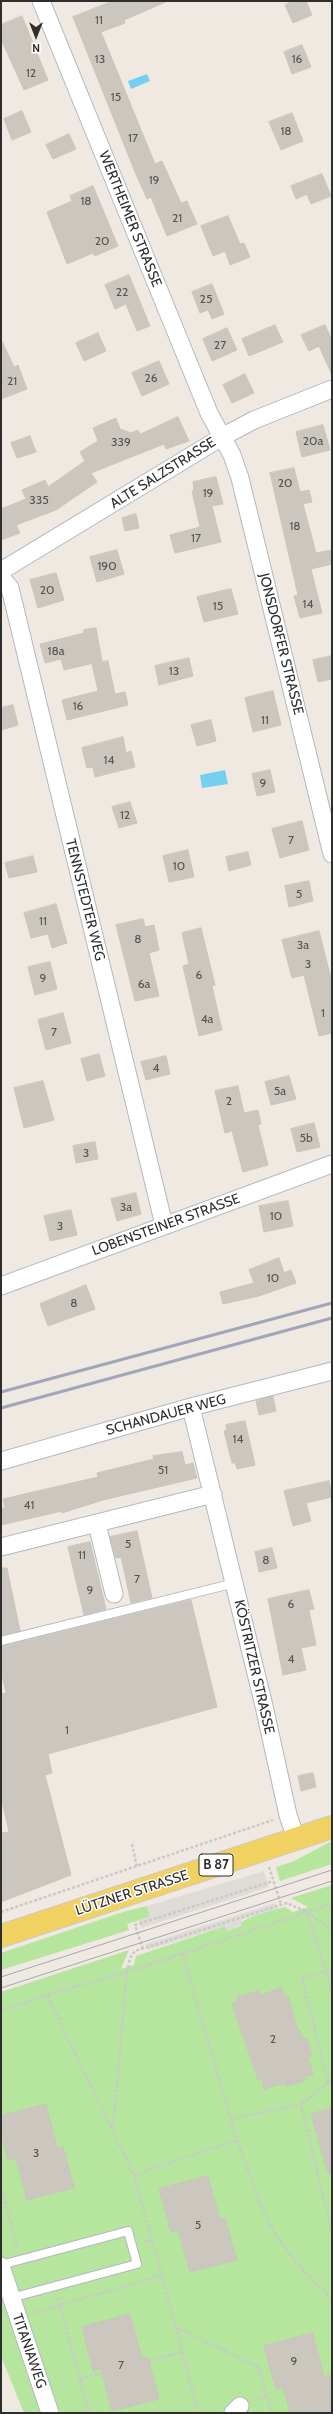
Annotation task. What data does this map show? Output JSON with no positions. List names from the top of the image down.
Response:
{
  "streets": {
    "main road": ["B 87", "LÜTZNER STRASSE"],
    "street": [
      "WERTHEIMER STRASSE",
      "ALTE SALZSTRASSE",
      "JONSDORFER STRASSE",
      "TENNSTEDTER WEG",
      "LOBENSTEINER STRASSE",
      "SCHANDAUER WEG",
      "KÖSTRITZER STRASSE",
      "TITANIAWEG"
    ]
  },
  "crossings": [
    ["WERTHEIMER STRASSE", "ALTE SALZSTRASSE"],
    ["WERTHEIMER STRASSE", "JONSDORFER STRASSE"],
    ["ALTE SALZSTRASSE", "JONSDORFER STRASSE"],
    ["TENNSTEDTER WEG", "LOBENSTEINER STRASSE"],
    ["SCHANDAUER WEG", "KÖSTRITZER STRASSE"],
    ["KÖSTRITZER STRASSE", "LÜTZNER STRASSE"]
  ],
  "house_numbers": [
    "11",
    "13",
    "16",
    "12",
    "15",
    "18",
    "17",
    "19",
    "18",
    "21",
    "20",
    "22",
    "25",
    "27",
    "26",
    "21",
    "20a",
    "339",
    "20",
    "19",
    "335",
    "18",
    "17",
    "190",
    "20",
    "14",
    "15",
    "18a",
    "13",
    "16",
    "11",
    "14",
    "9",
    "12",
    "7",
    "10",
    "5",
    "11",
    "8",
    "3a",
    "3",
    "6",
    "9",
    "6a",
    "1",
    "4a",
    "7",
    "4",
    "5a",
    "2",
    "5b",
    "3",
    "3a",
    "10",
    "3",
    "10",
    "8",
    "14",
    "51",
    "41",
    "5",
    "11",
    "8",
    "7",
    "9",
    "6",
    "4",
    "1",
    "2",
    "3",
    "5",
    "9",
    "7"
  ],
  "north": "bottom"
}
